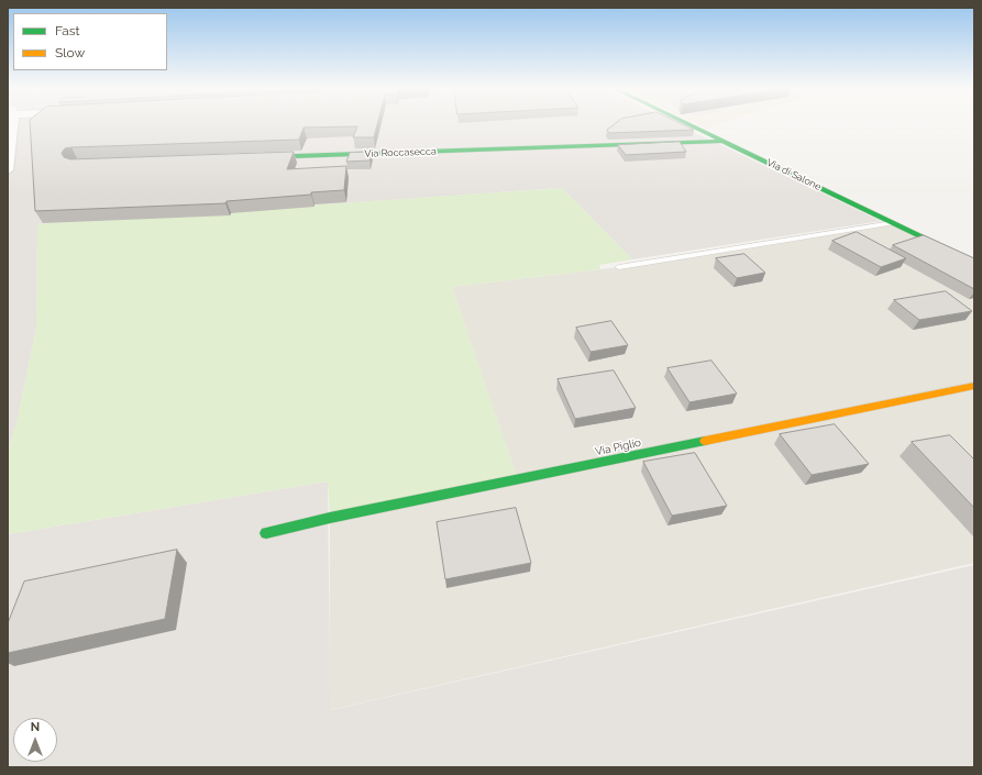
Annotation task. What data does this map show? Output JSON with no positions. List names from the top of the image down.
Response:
{
  "streets": {
    "street": ["Via Roccasecca", "Via di Salone", "Via Piglio"]
  },
  "crossings": [
    ["Via Roccasecca", "Via di Salone"]
  ],
  "legend": ["Fast", "Slow"],
  "north": "top"
}
